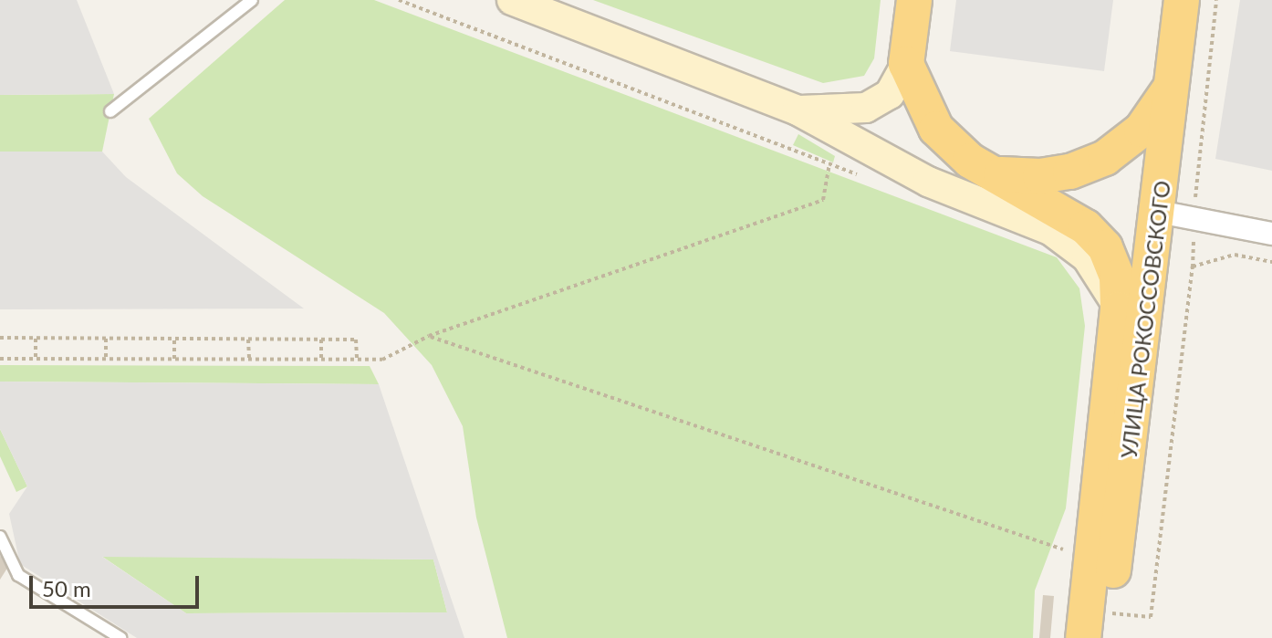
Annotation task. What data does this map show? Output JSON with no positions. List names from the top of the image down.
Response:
{
  "streets": {
    "highway": ["УЛИЦА РОКОССОВСКОГО"]
  },
  "scale_bar": "50 m"
}
